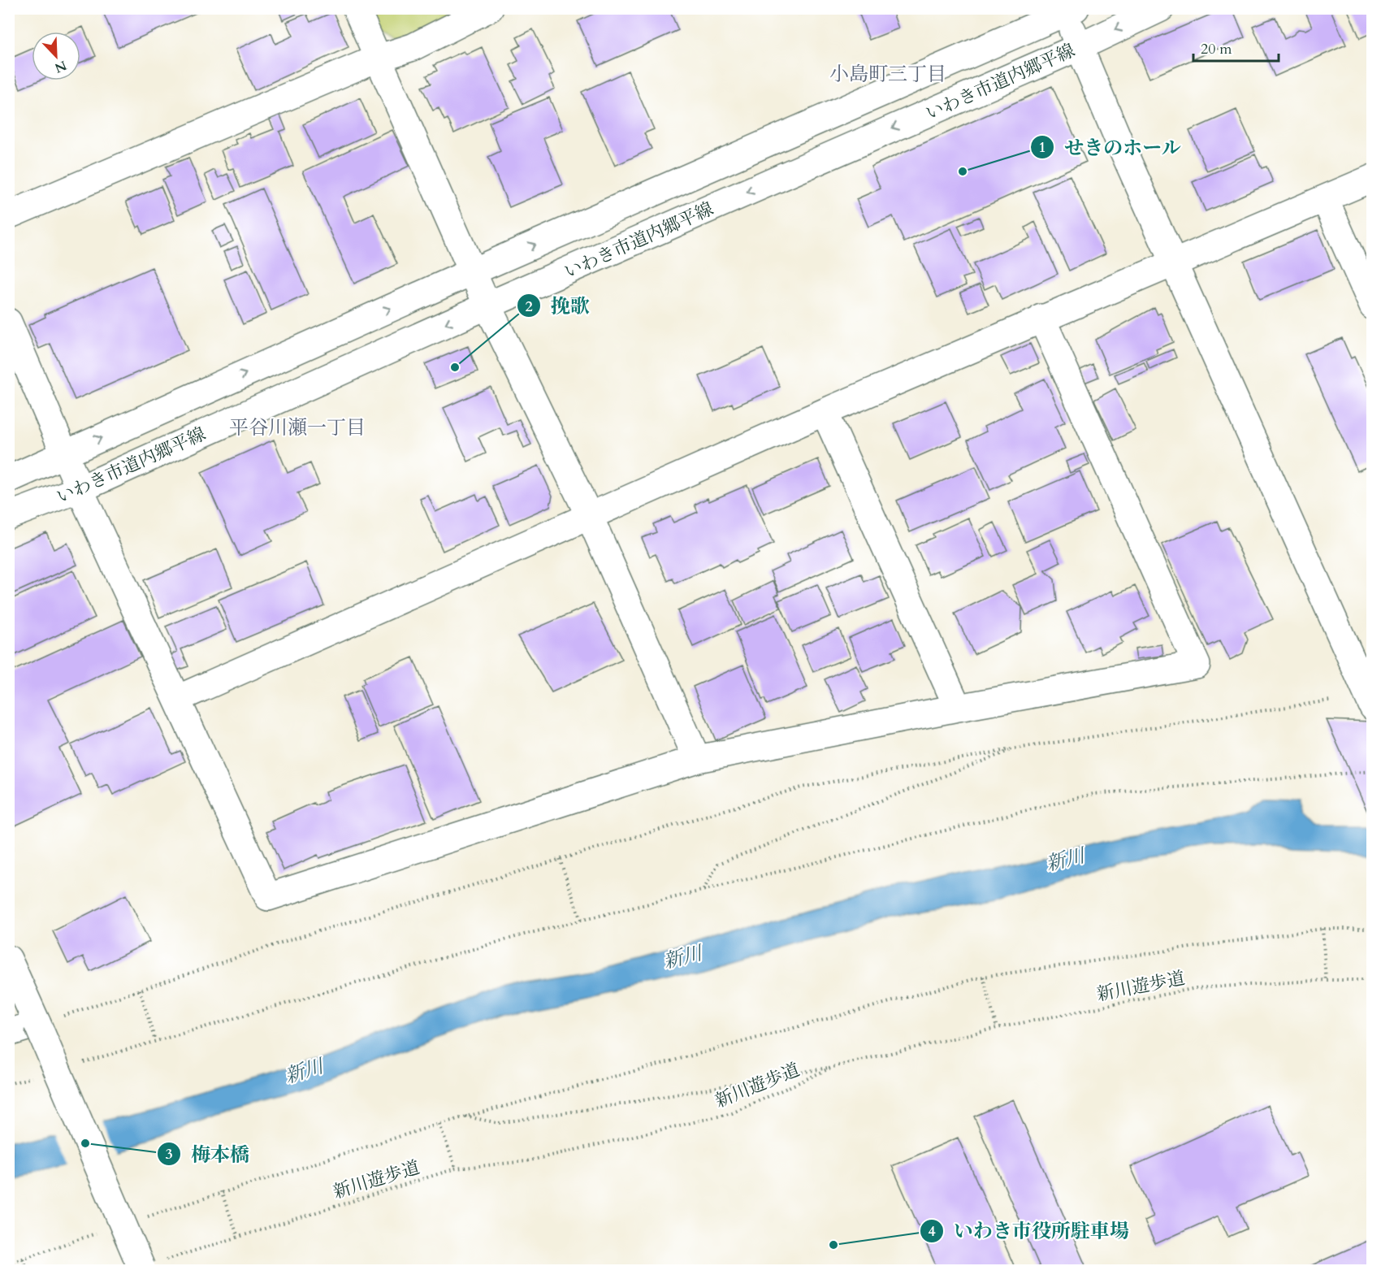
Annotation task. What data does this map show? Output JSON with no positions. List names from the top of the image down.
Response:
{
  "streets": {
    "street": ["いわき市道内郷平線"],
    "path": ["新川遊歩道"]
  },
  "districts": ["小島町三丁目", "平谷川瀬一丁目"],
  "water": ["新川"],
  "places": [
    "せきのホール",
    "挽歌",
    "梅本橋",
    "いわき市役所駐車場"
  ],
  "scale_bar": "20 m",
  "north": "bottom right"
}
